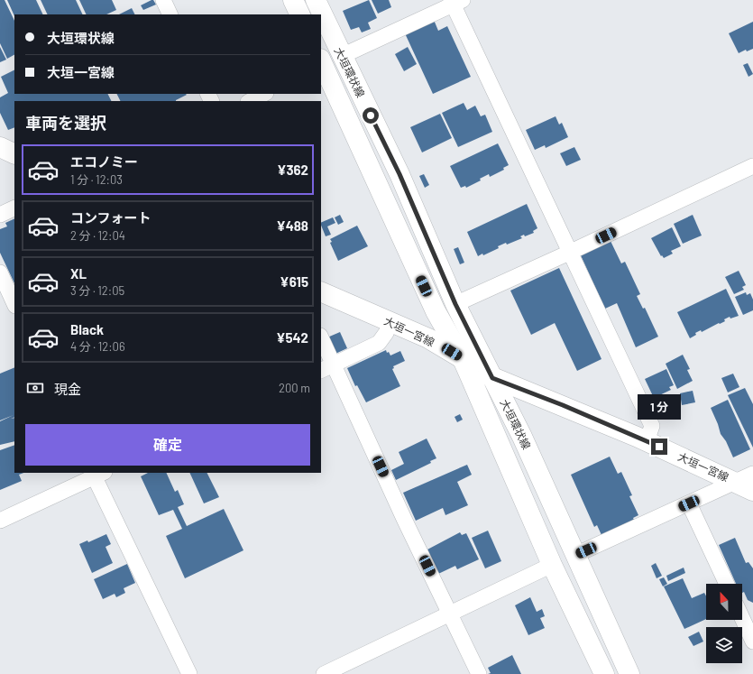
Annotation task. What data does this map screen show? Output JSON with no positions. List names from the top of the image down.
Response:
{
  "streets": {
    "main road": ["大垣環状線", "大垣一宮線"]
  },
  "crossings": [
    ["大垣環状線", "大垣一宮線"]
  ],
  "north": "top",
  "page": {
    "banner": ["大垣環状線", "大垣一宮線"],
    "heading": "車両を選択",
    "list": [
      {
        "name": "エコノミー",
        "note": "1 分 · 12:03",
        "value": "¥362"
      },
      {
        "name": "コンフォート",
        "note": "2 分 · 12:04",
        "value": "¥488"
      },
      {
        "name": "XL",
        "note": "3 分 · 12:05",
        "value": "¥615"
      },
      {
        "name": "Black",
        "note": "4 分 · 12:06",
        "value": "¥542"
      }
    ],
    "pay": ["現金", "200 m"],
    "bubble": "1 分",
    "buttons": "確定"
  }
}
